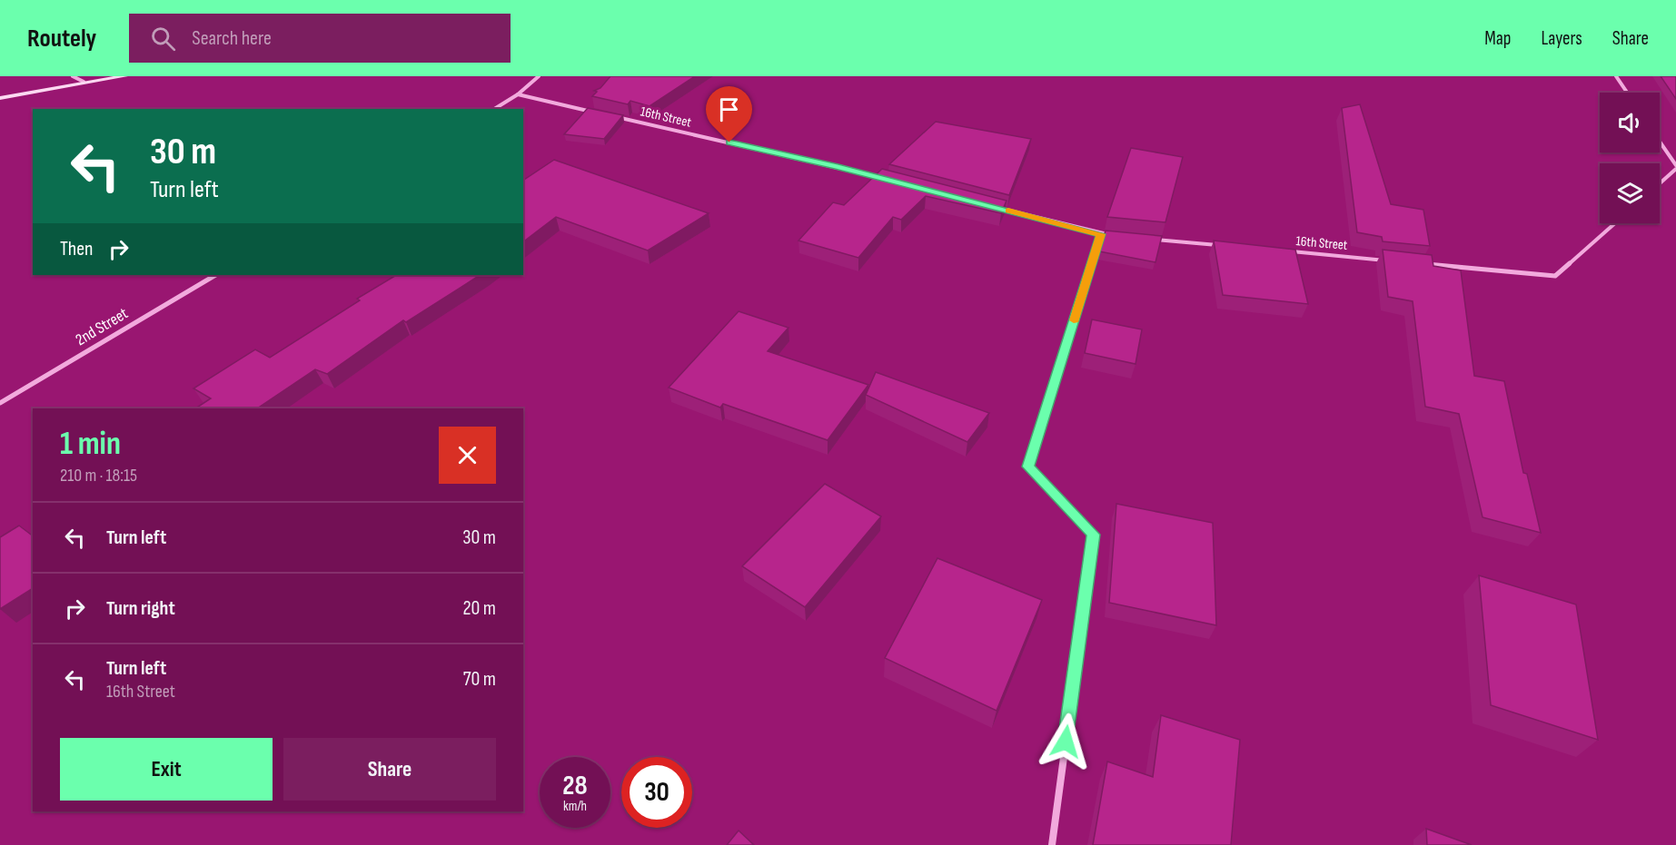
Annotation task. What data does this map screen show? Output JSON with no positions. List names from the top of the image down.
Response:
{
  "streets": {
    "street": ["16th Street", "2nd Street"]
  },
  "page": {
    "header": "Routely",
    "search": "Search here",
    "nav": ["Map", "Layers", "Share"],
    "turn": ["30 m", "Turn left"],
    "then": "Then",
    "heading": ["1 min", "210 m · 18:15"],
    "list": [
      {
        "name": "Turn left",
        "value": "30 m"
      },
      {
        "name": "Turn right",
        "value": "20 m"
      },
      {
        "name": "Turn left",
        "note": "16th Street",
        "value": "70 m"
      }
    ],
    "buttons": ["Exit", "Share"],
    "speed": "28 km/h",
    "limit": "30"
  }
}
